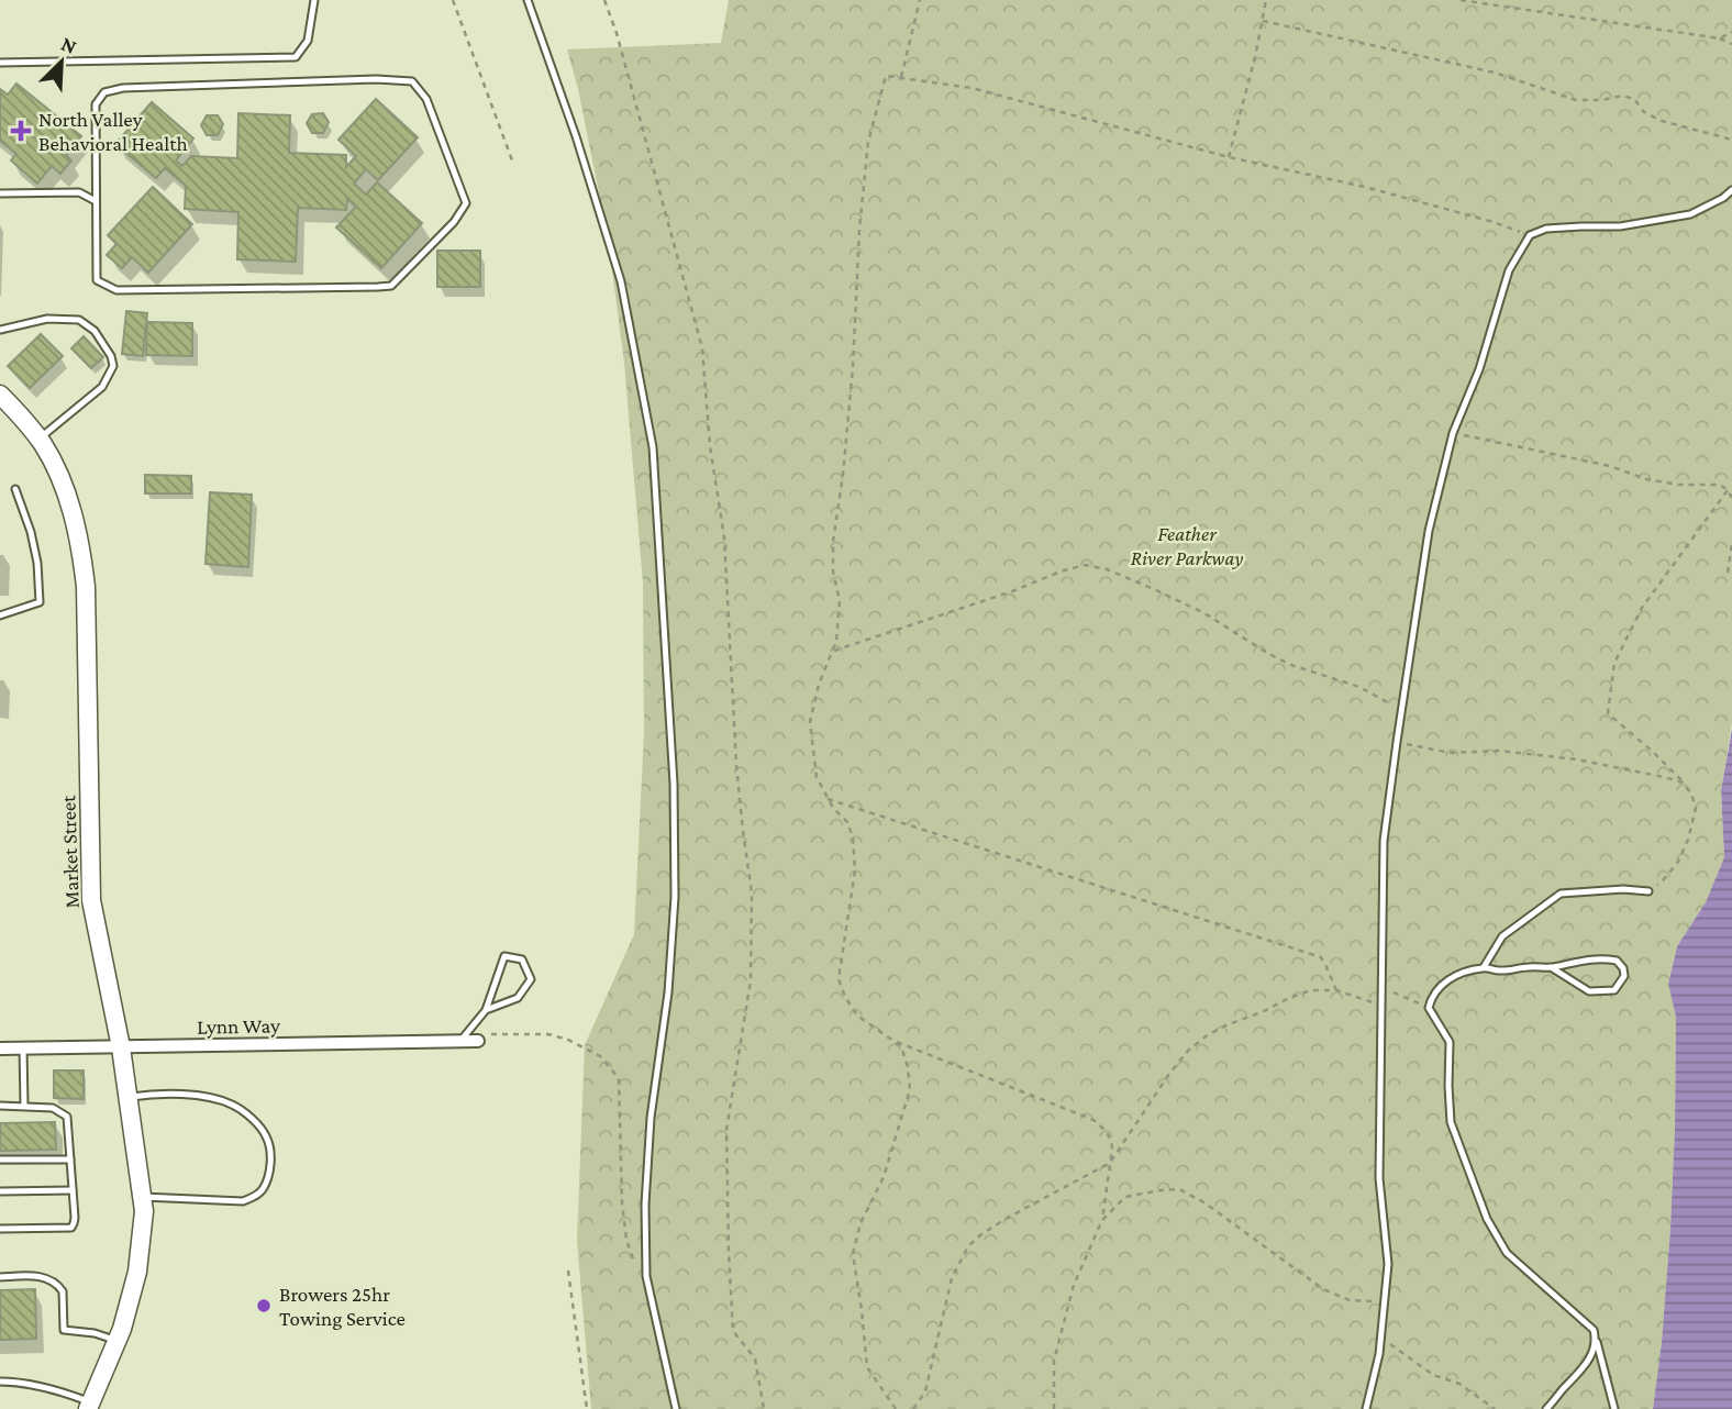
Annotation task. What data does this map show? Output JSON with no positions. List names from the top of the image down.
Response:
{
  "streets": {
    "main road": ["Market Street"],
    "street": ["Lynn Way"]
  },
  "crossings": [
    ["Market Street", "Lynn Way"]
  ],
  "parks": ["Feather River Parkway"],
  "places": {
    "health": ["North Valley Behavioral Health"],
    "other": ["Browers 25hr Towing Service"]
  },
  "north": "top right"
}
